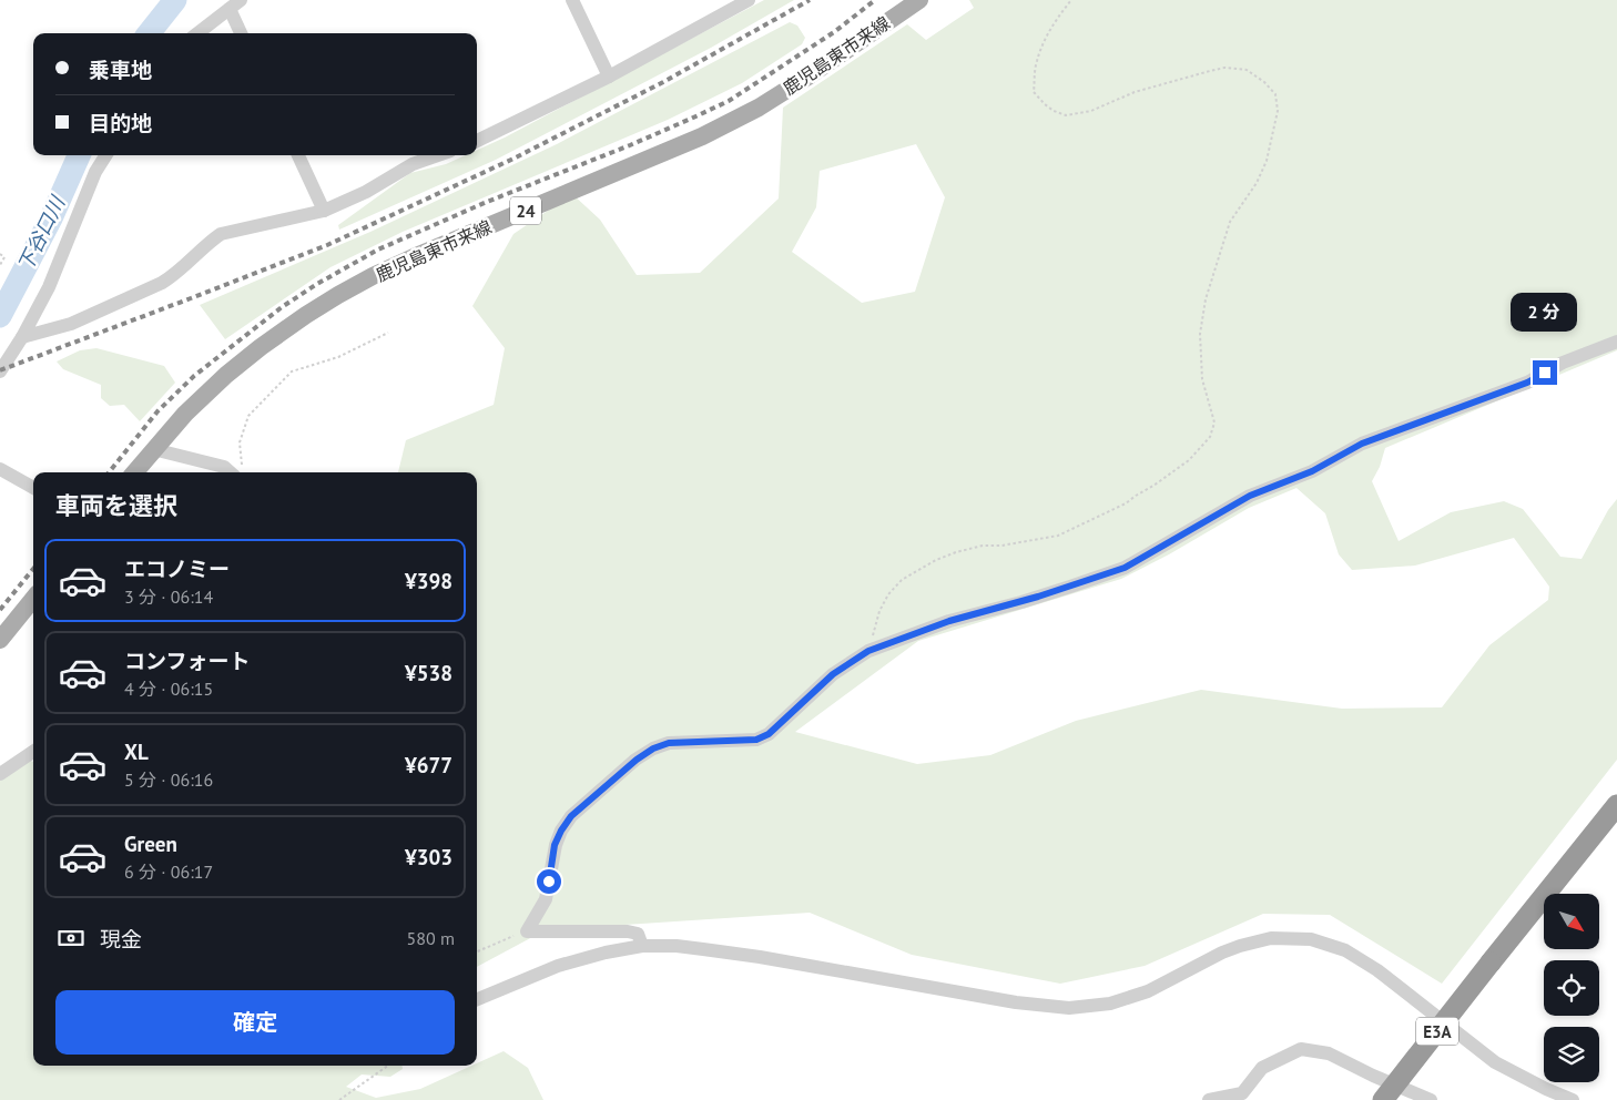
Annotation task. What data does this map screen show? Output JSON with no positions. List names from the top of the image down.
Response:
{
  "streets": {
    "highway": ["E3A"],
    "main road": ["鹿児島東市来線", "24"]
  },
  "water": ["下谷口川"],
  "north": "bottom right",
  "page": {
    "banner": ["乗車地", "目的地"],
    "bubble": "2 分",
    "heading": "車両を選択",
    "list": [
      {
        "name": "エコノミー",
        "note": "3 分 · 06:14",
        "value": "¥398"
      },
      {
        "name": "コンフォート",
        "note": "4 分 · 06:15",
        "value": "¥538"
      },
      {
        "name": "XL",
        "note": "5 分 · 06:16",
        "value": "¥677"
      },
      {
        "name": "Green",
        "note": "6 分 · 06:17",
        "value": "¥303"
      }
    ],
    "pay": ["現金", "580 m"],
    "buttons": "確定"
  }
}
